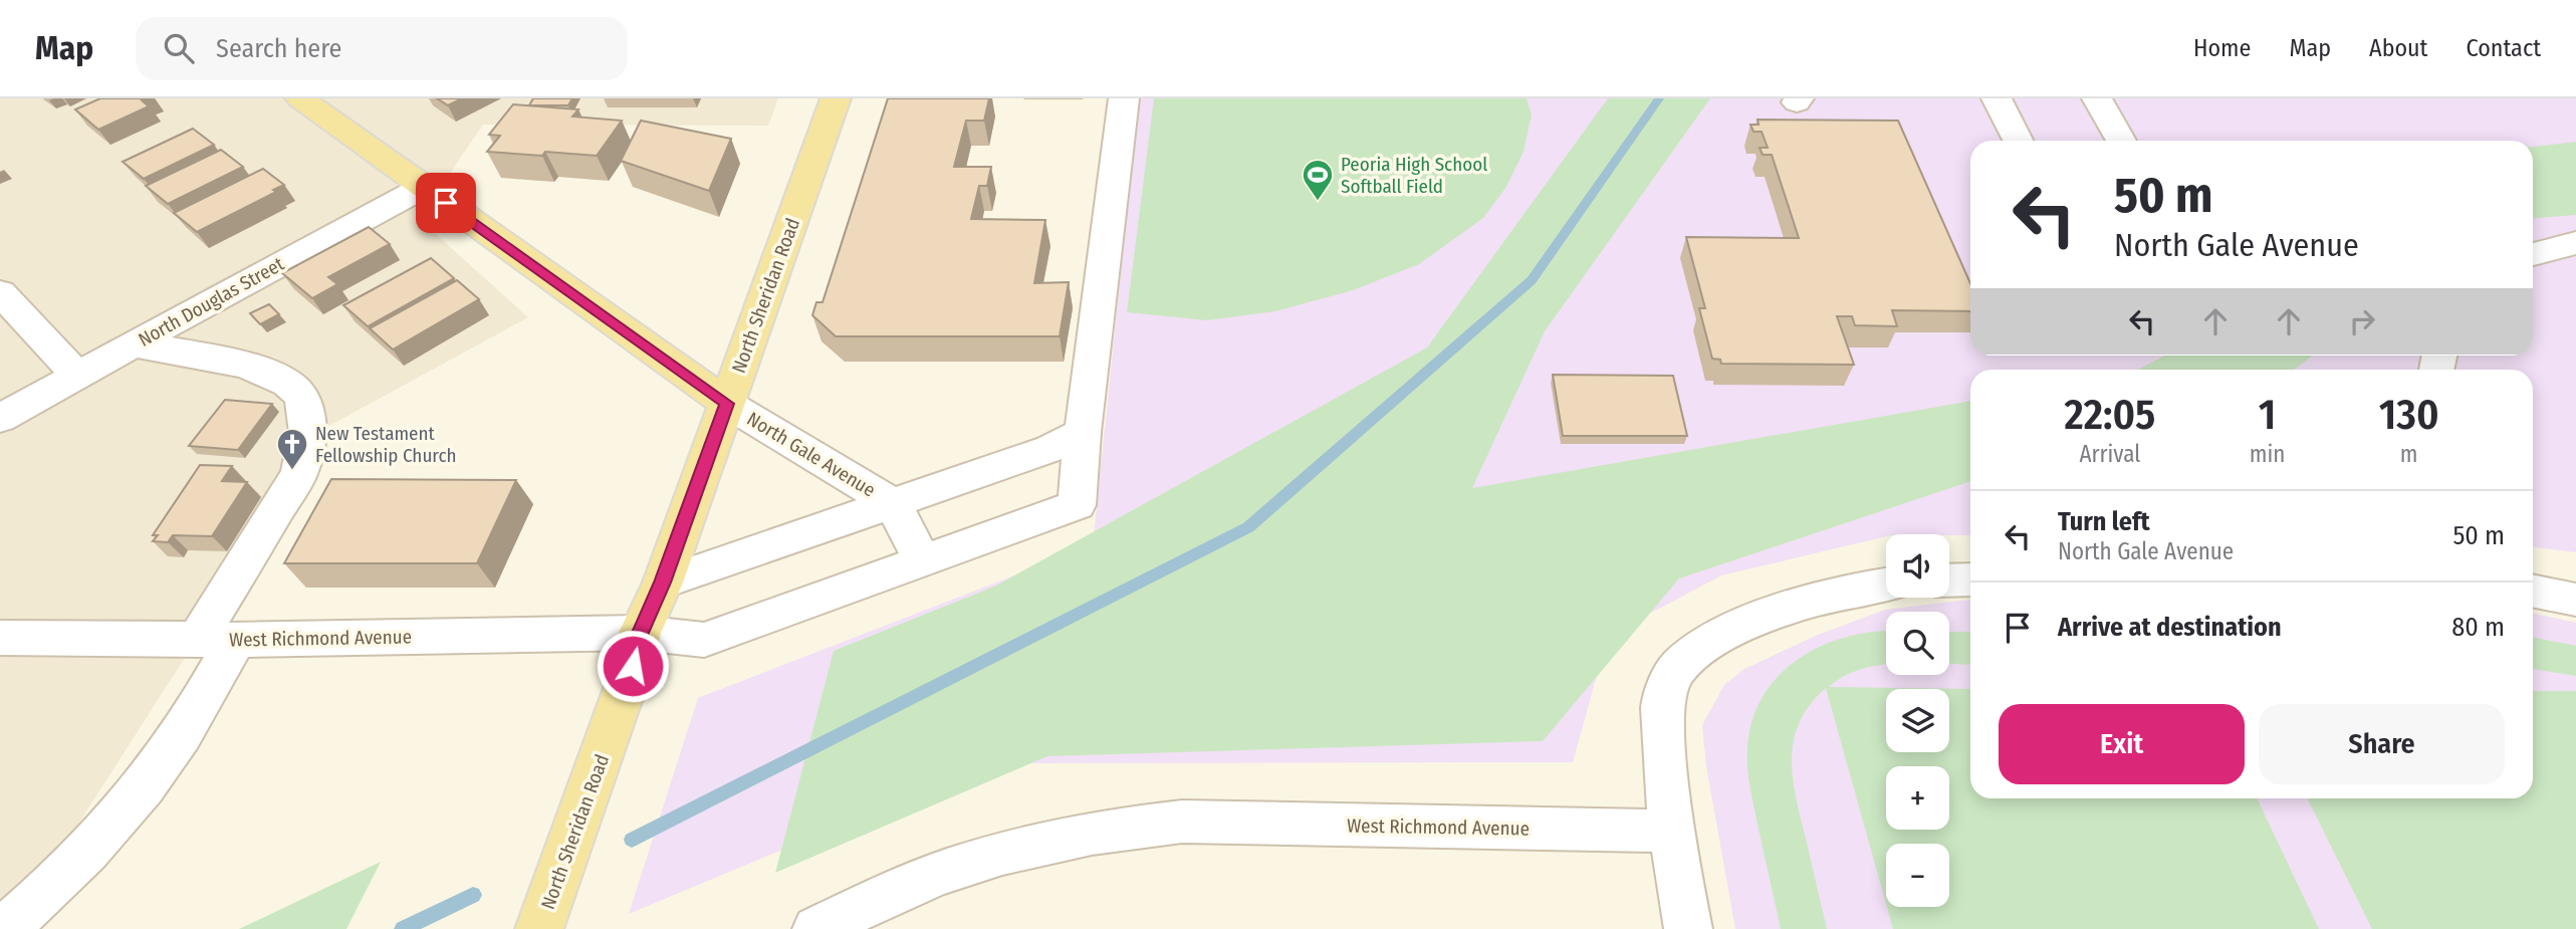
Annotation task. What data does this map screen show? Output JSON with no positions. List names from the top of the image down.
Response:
{
  "streets": {
    "main road": ["North Sheridan Road", "North Gale Avenue"],
    "street": ["North Douglas Street", "West Richmond Avenue"]
  },
  "crossings": [
    ["North Sheridan Road", "North Gale Avenue"],
    ["North Sheridan Road", "West Richmond Avenue"],
    ["North Douglas Street", "North Gale Avenue"],
    ["North Gale Avenue", "West Richmond Avenue"]
  ],
  "places": {
    "sports": ["Peoria High School Softball Field"],
    "church": ["New Testament Fellowship Church"]
  },
  "page": {
    "header": "Map",
    "search": "Search here",
    "nav": [
      "Home",
      "Map",
      "About",
      "Contact"
    ],
    "turn": ["50 m", "North Gale Avenue"],
    "eta": [
      "22:05",
      "Arrival",
      "1",
      "min",
      "130",
      "m"
    ],
    "list": [
      {
        "name": "Turn left",
        "note": "North Gale Avenue",
        "value": "50 m"
      },
      {
        "name": "Arrive at destination",
        "value": "80 m"
      }
    ],
    "map_buttons": ["+", "−"],
    "buttons": ["Exit", "Share"]
  }
}
